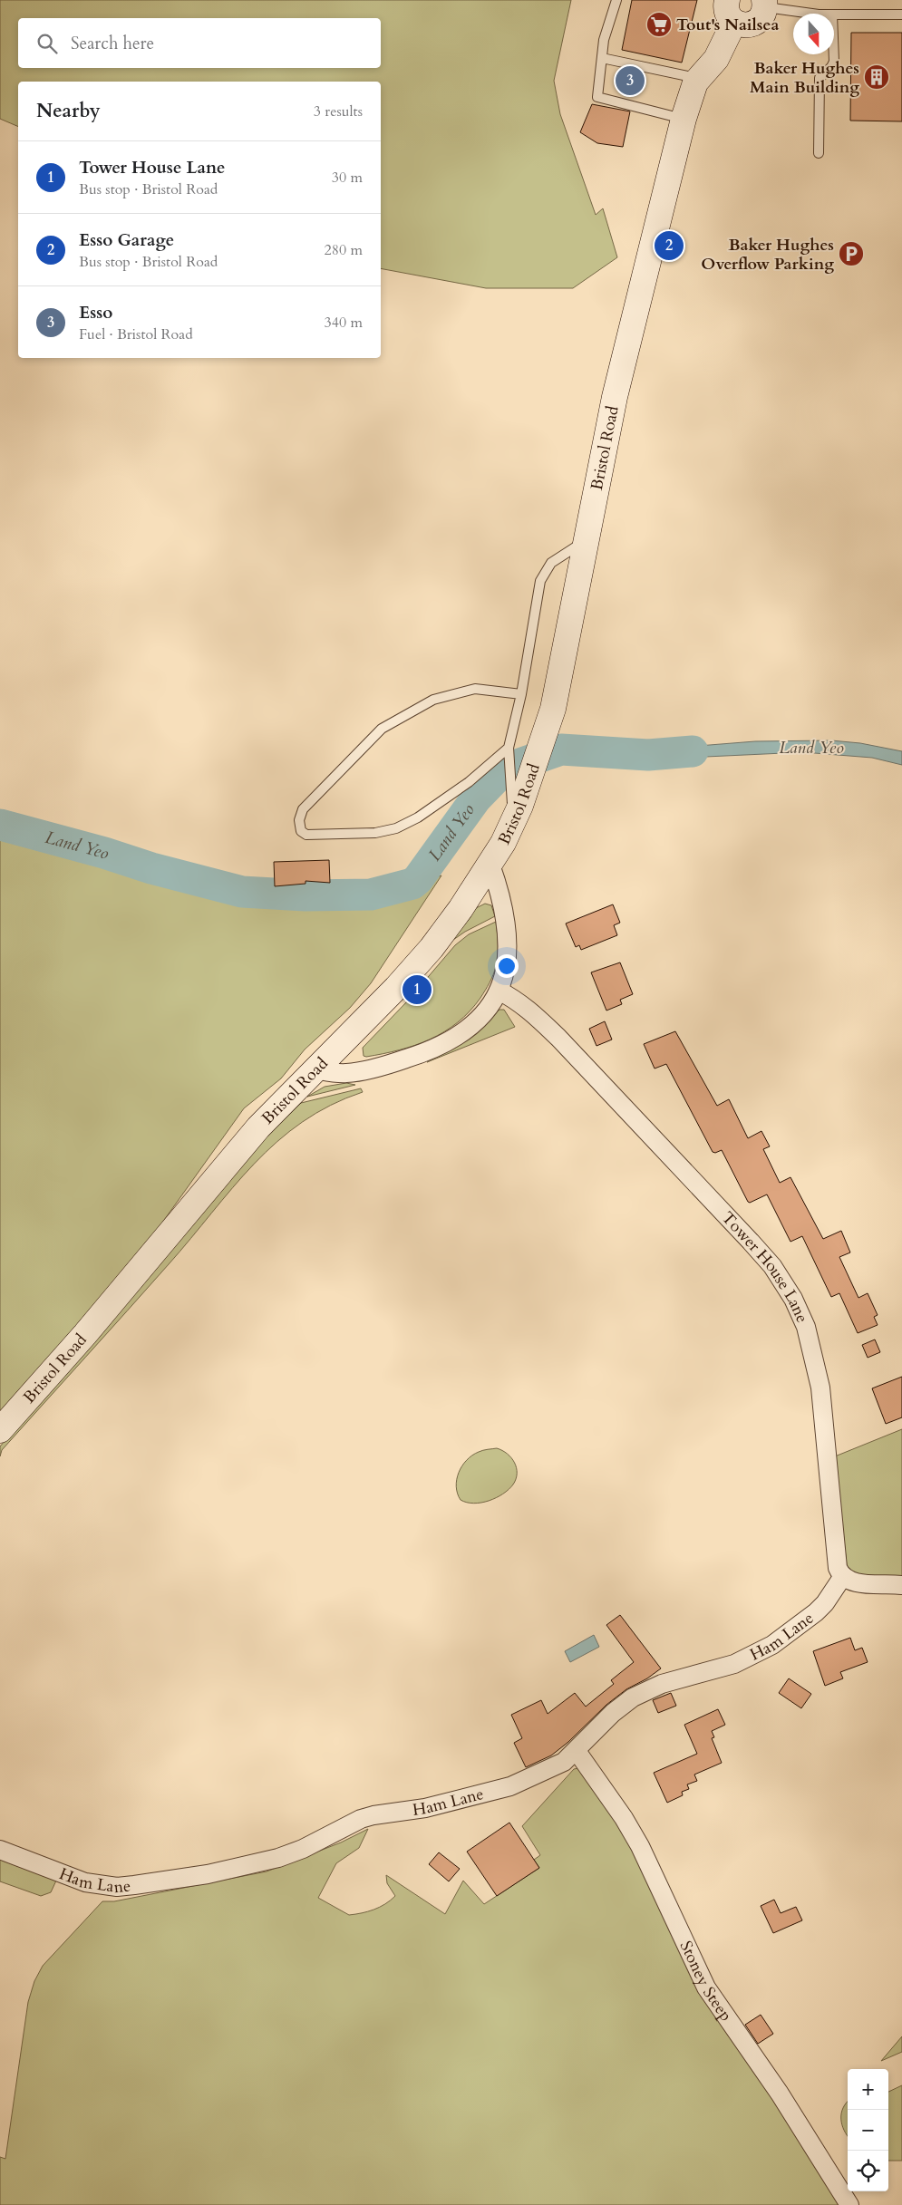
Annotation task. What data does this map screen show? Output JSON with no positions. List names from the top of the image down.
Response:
{
  "streets": {
    "main road": ["Bristol Road"],
    "street": ["Tower House Lane", "Ham Lane", "Stoney Steep"]
  },
  "crossings": [
    ["Tower House Lane", "Ham Lane"],
    ["Ham Lane", "Stoney Steep"]
  ],
  "water": ["Land Yeo"],
  "places": {
    "supermarket": ["Tout's Nailsea"],
    "building": ["Baker Hughes Main Building"],
    "parking": ["Baker Hughes Overflow Parking"]
  },
  "north": "bottom",
  "page": {
    "search": "Search here",
    "pins": ["3", "2", "1"],
    "heading": ["Nearby", "3 results"],
    "list": [
      {
        "mark": "1",
        "name": "Tower House Lane",
        "note": "Bus stop · Bristol Road",
        "value": "30 m"
      },
      {
        "mark": "2",
        "name": "Esso Garage",
        "note": "Bus stop · Bristol Road",
        "value": "280 m"
      },
      {
        "mark": "3",
        "name": "Esso",
        "note": "Fuel · Bristol Road",
        "value": "340 m"
      }
    ],
    "map_buttons": ["+", "−"]
  }
}
